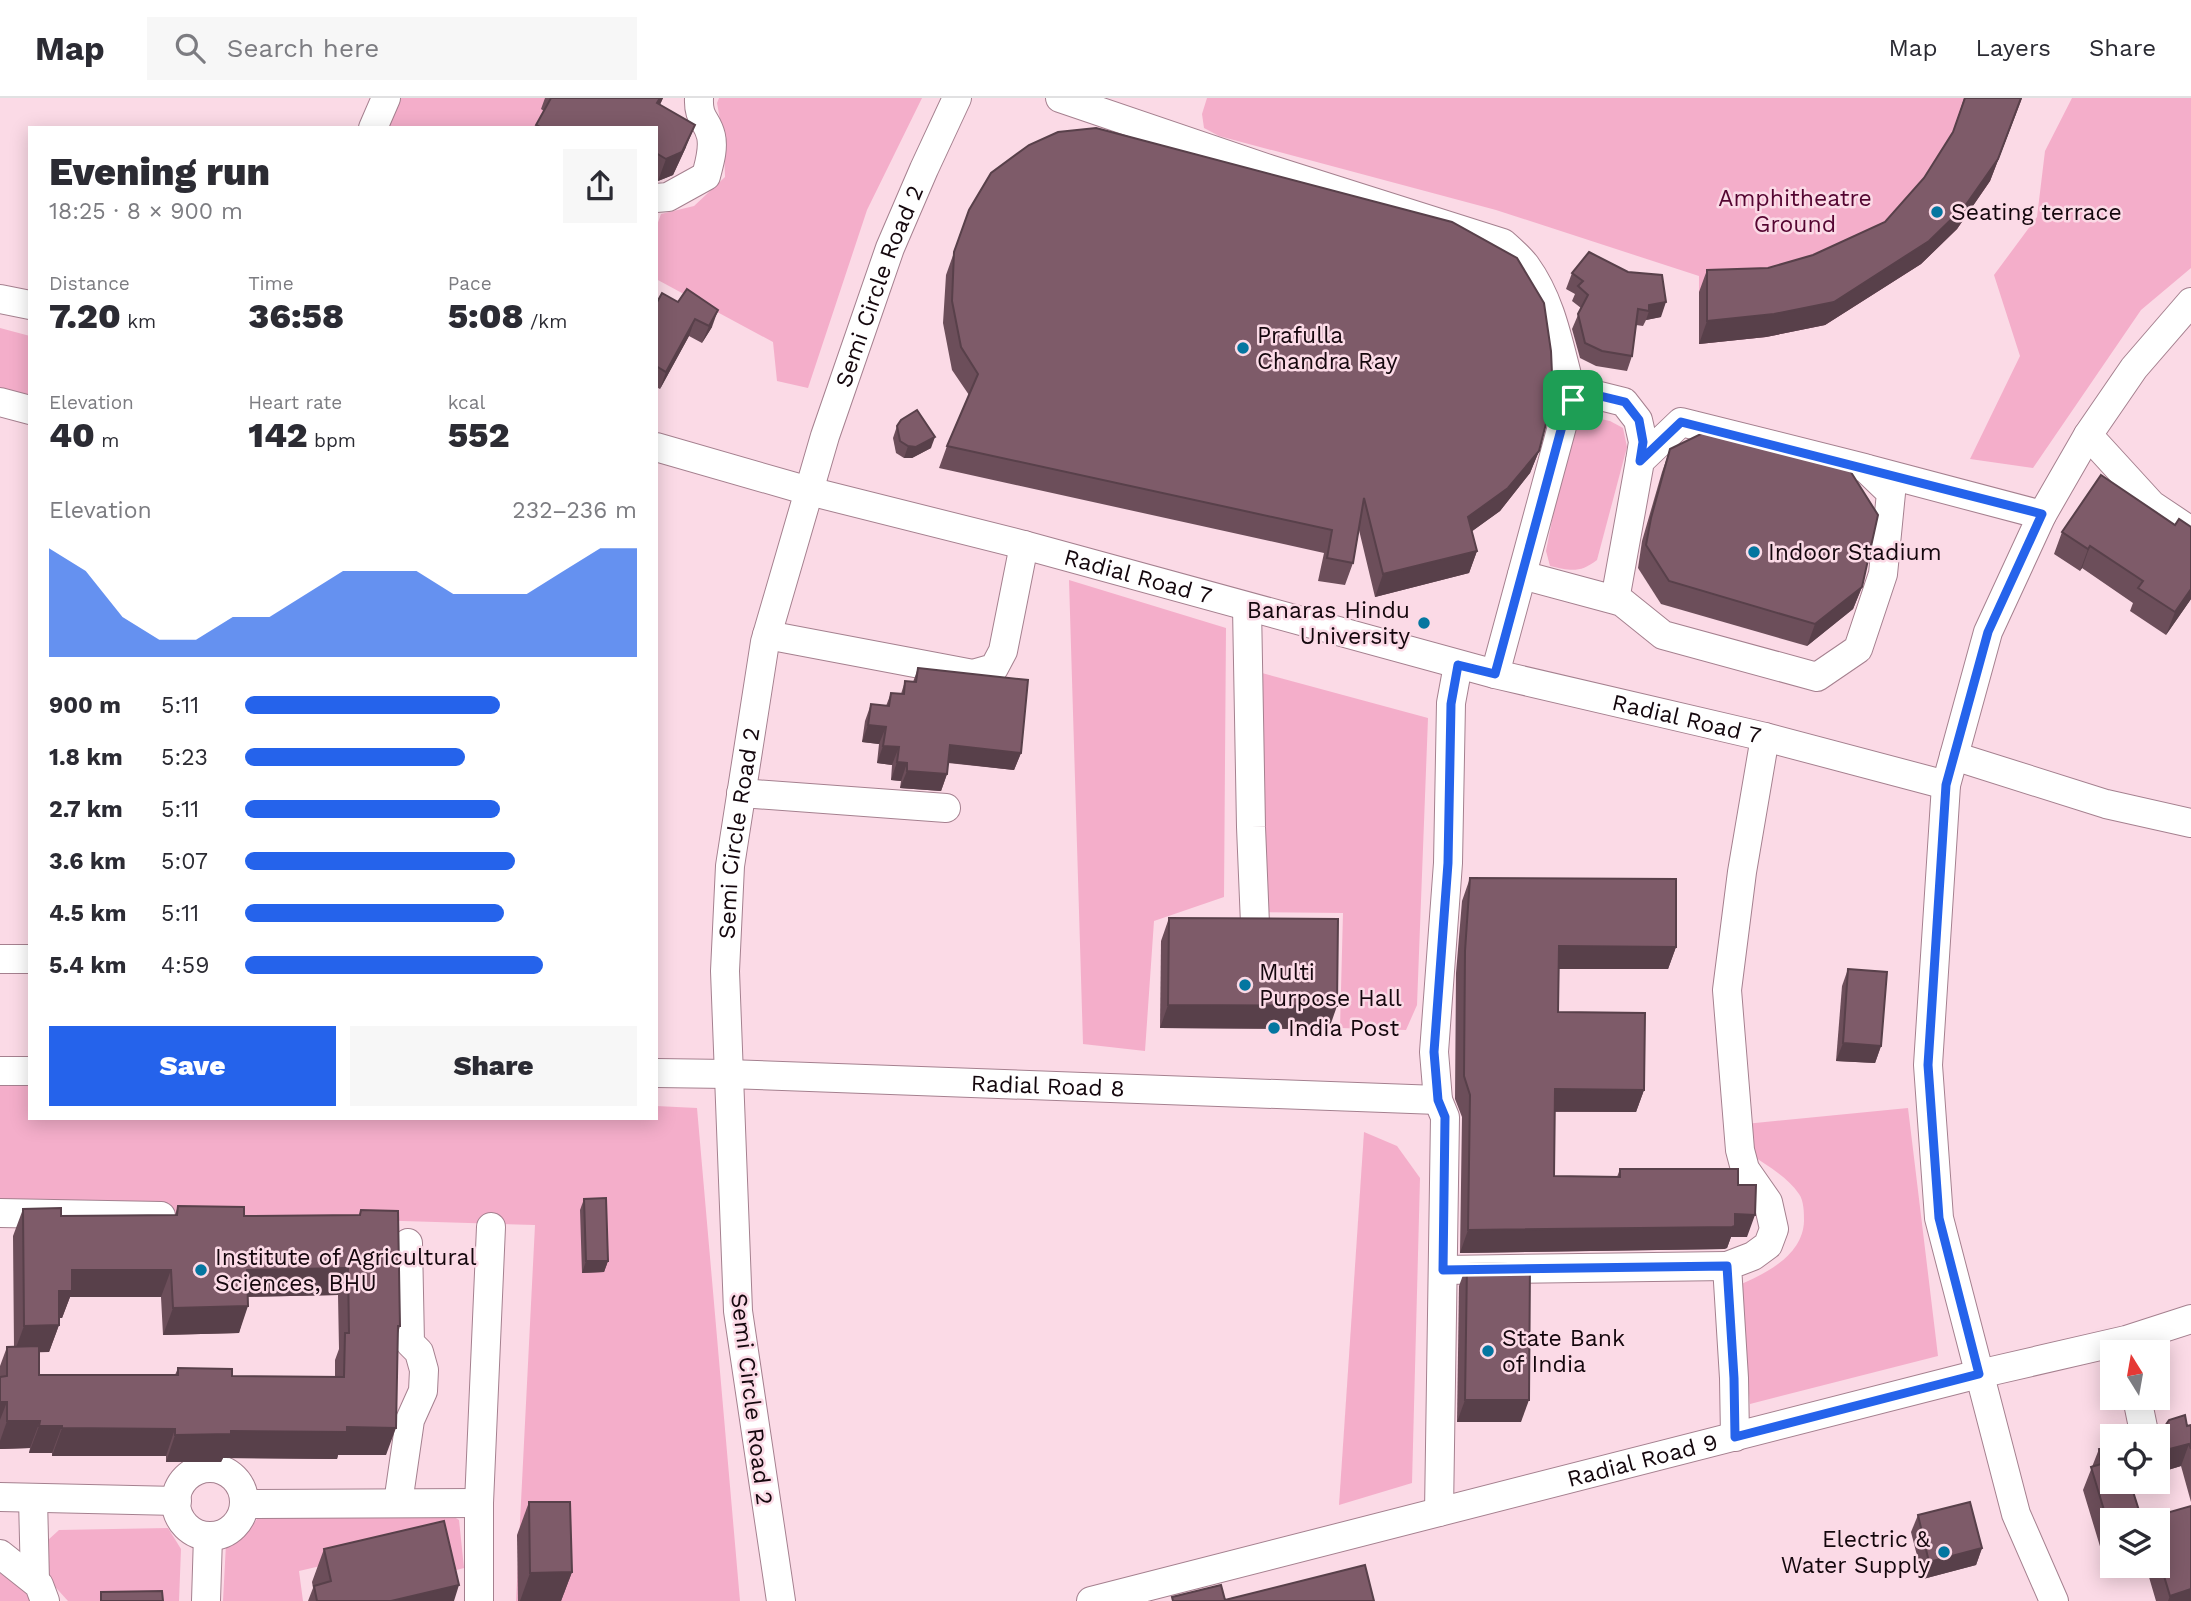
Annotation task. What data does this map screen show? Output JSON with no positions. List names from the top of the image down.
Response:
{
  "streets": {
    "lane": [
      "Semi Circle Road 2",
      "Radial Road 7",
      "Radial Road 8",
      "Radial Road 9"
    ]
  },
  "crossings": [
    ["Semi Circle Road 2", "Radial Road 7"],
    ["Semi Circle Road 2", "Radial Road 8"]
  ],
  "parks": ["Amphitheatre Ground"],
  "places": [
    "Seating terrace",
    "Prafulla Chandra Ray",
    "Indoor Stadium",
    "Banaras Hindu University",
    "Multi Purpose Hall",
    "India Post",
    "Institute of Agricultural Sciences, BHU",
    "State Bank of India",
    "Electric & Water Supply"
  ],
  "north": "top",
  "page": {
    "header": "Map",
    "search": "Search here",
    "nav": ["Map", "Layers", "Share"],
    "heading": ["Evening run", "18:25 · 8 × 900 m"],
    "stats": [
      ["Distance", "7.20 km"],
      ["Time", "36:58"],
      ["Pace", "5:08 /km"],
      ["Elevation", "40 m"],
      ["Heart rate", "142 bpm"],
      ["kcal", "552"]
    ],
    "chart": ["Elevation", "232–236 m"],
    "list": [
      {
        "name": "900 m",
        "note": "5:11"
      },
      {
        "name": "1.8 km",
        "note": "5:23"
      },
      {
        "name": "2.7 km",
        "note": "5:11"
      },
      {
        "name": "3.6 km",
        "note": "5:07"
      },
      {
        "name": "4.5 km",
        "note": "5:11"
      },
      {
        "name": "5.4 km",
        "note": "4:59"
      }
    ],
    "buttons": ["Save", "Share"]
  }
}
